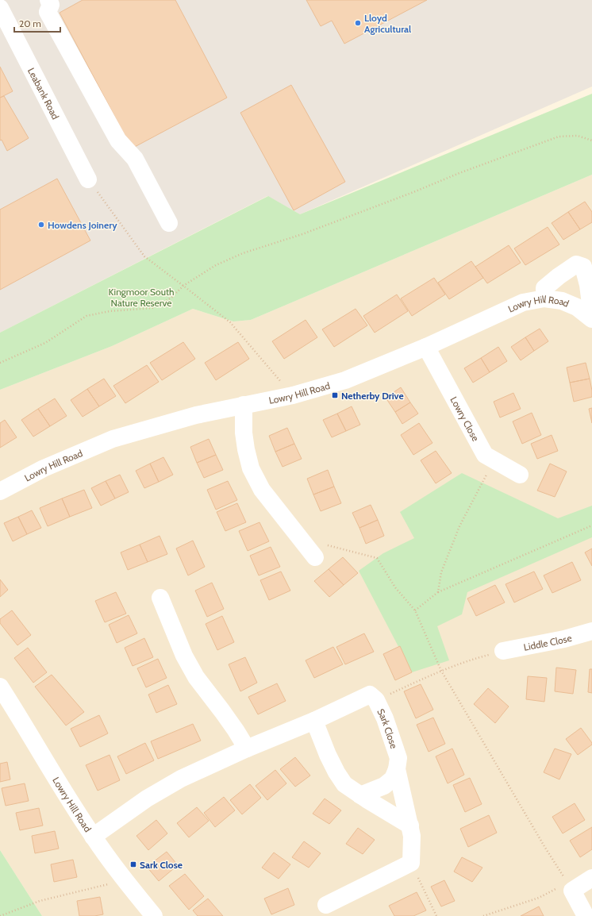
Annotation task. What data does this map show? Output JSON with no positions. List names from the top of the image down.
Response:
{
  "streets": {
    "street": [
      "Leabank Road",
      "Lowry Hill Road",
      "Lowry Close",
      "Liddle Close",
      "Sark Close"
    ]
  },
  "crossings": [
    ["Lowry Hill Road", "Lowry Close"],
    ["Lowry Hill Road", "Sark Close"]
  ],
  "parks": ["Kingmoor South Nature Reserve"],
  "places": {
    "other": ["Lloyd Agricultural", "Howdens Joinery"],
    "transit": ["Netherby Drive", "Sark Close"]
  },
  "scale_bar": "20 m"
}
